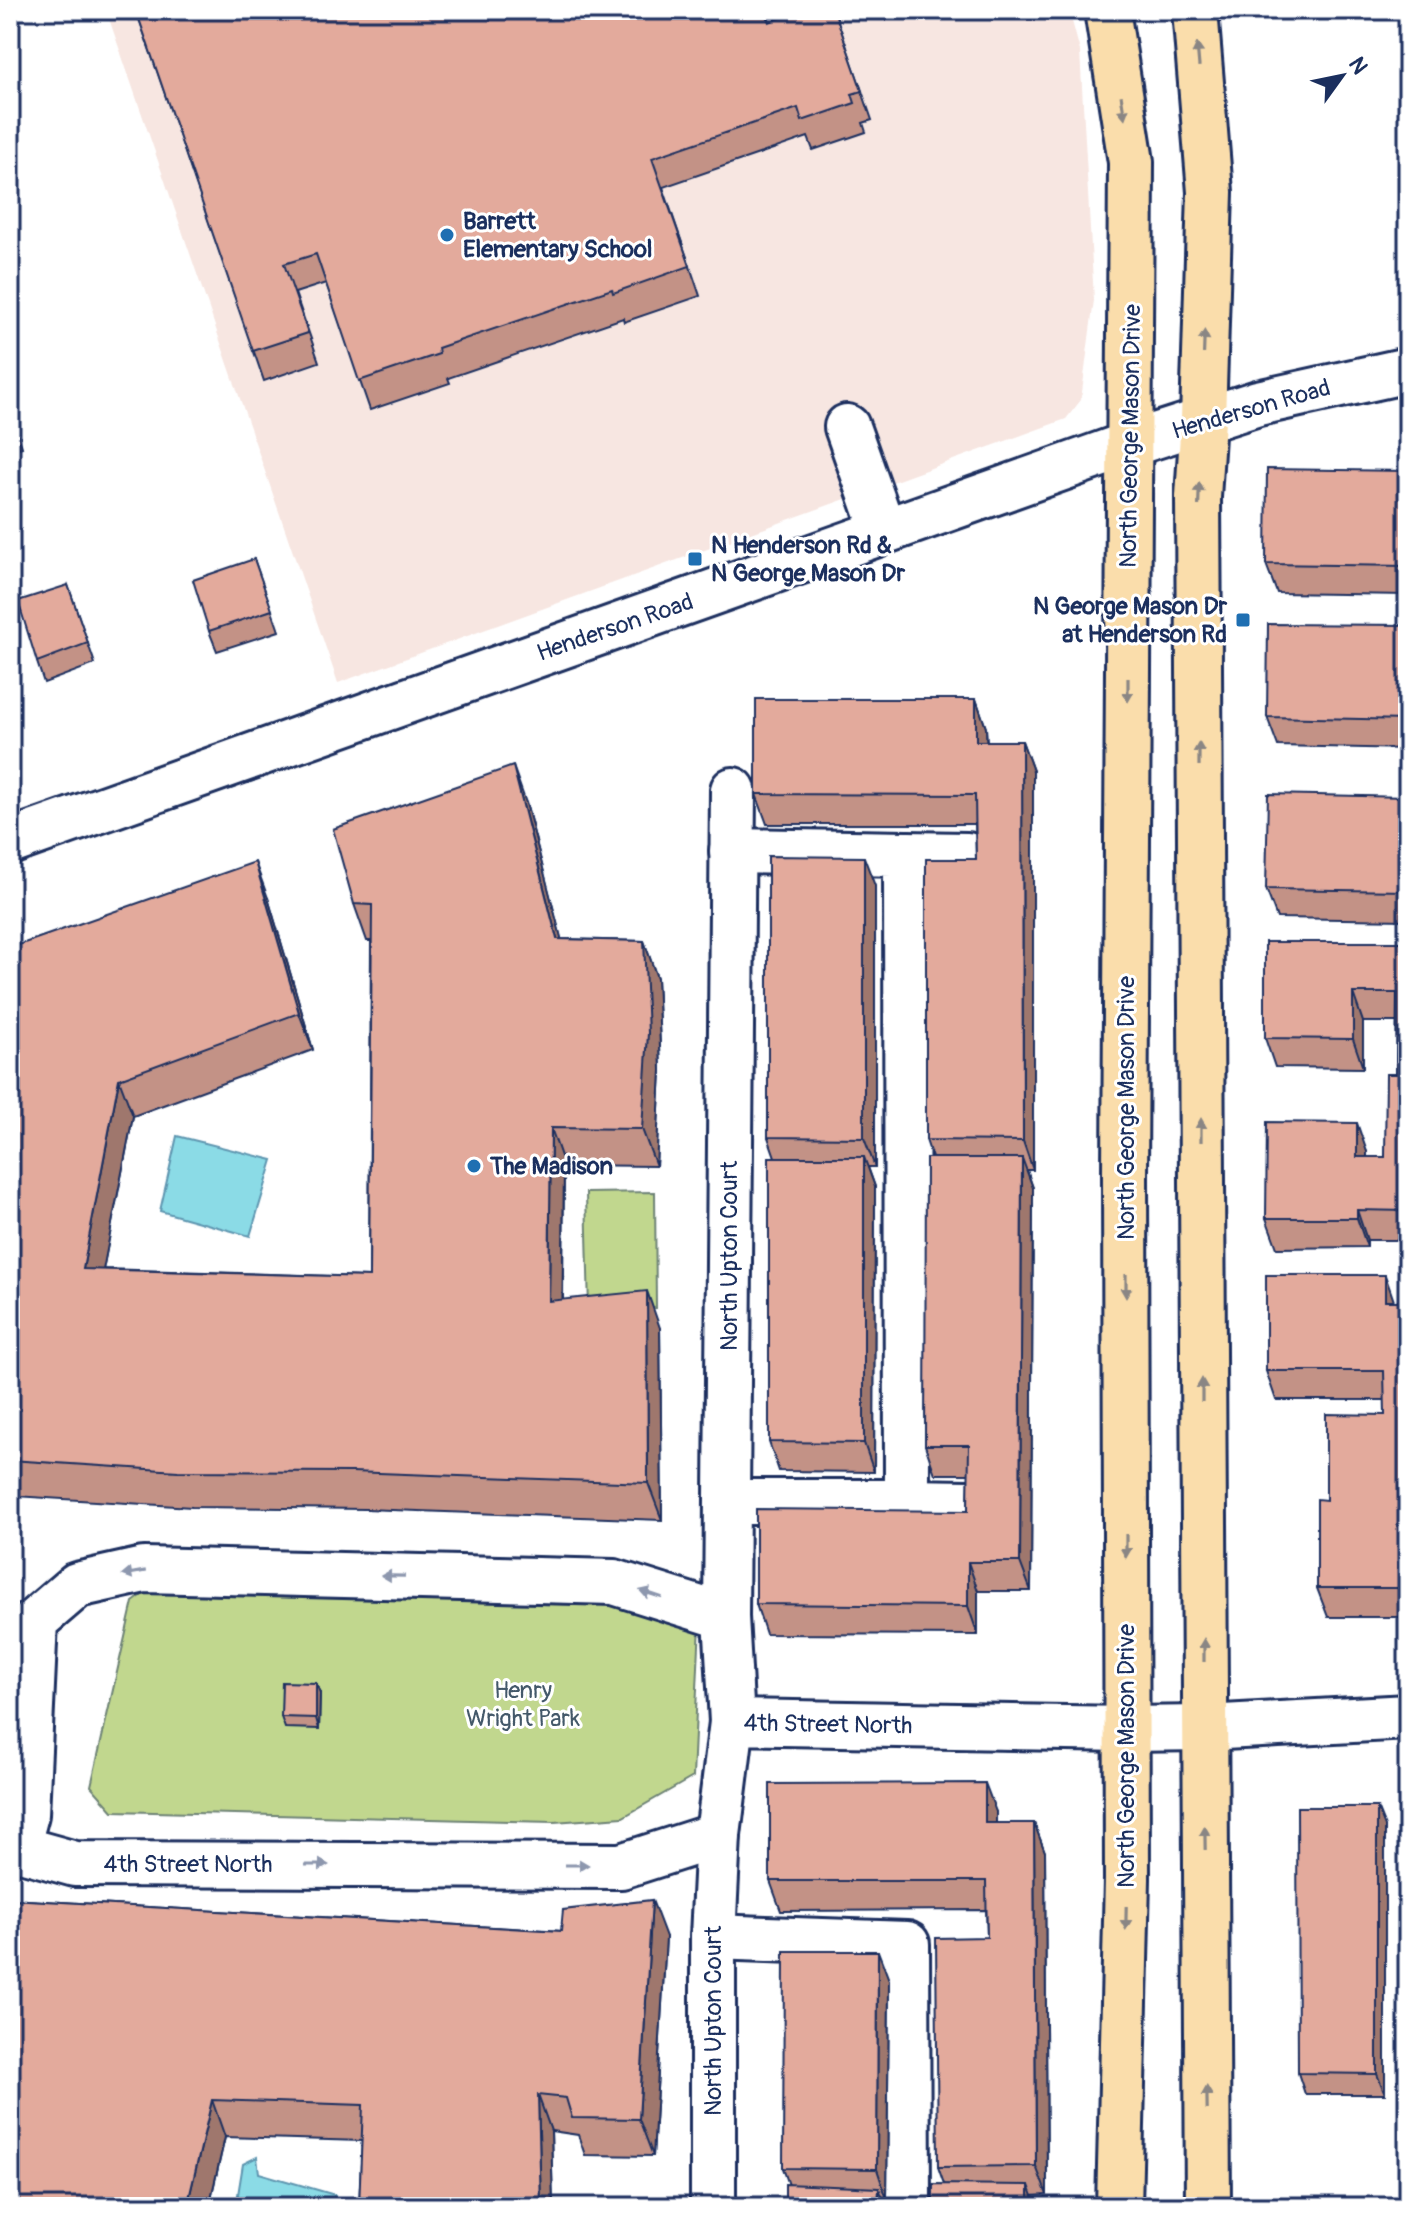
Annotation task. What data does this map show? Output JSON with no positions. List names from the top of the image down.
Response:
{
  "streets": {
    "main road": ["North George Mason Drive"],
    "street": ["Henderson Road", "North Upton Court", "4th Street North"]
  },
  "crossings": [
    ["Henderson Road", "North George Mason Drive"],
    ["North George Mason Drive", "4th Street North"],
    ["North Upton Court", "4th Street North"]
  ],
  "parks": ["Henry Wright Park"],
  "places": {
    "other": ["Barrett Elementary School", "The Madison"],
    "transit": ["N Henderson Rd & N George Mason Dr", "N George Mason Dr at Henderson Rd"]
  },
  "north": "top right"
}
